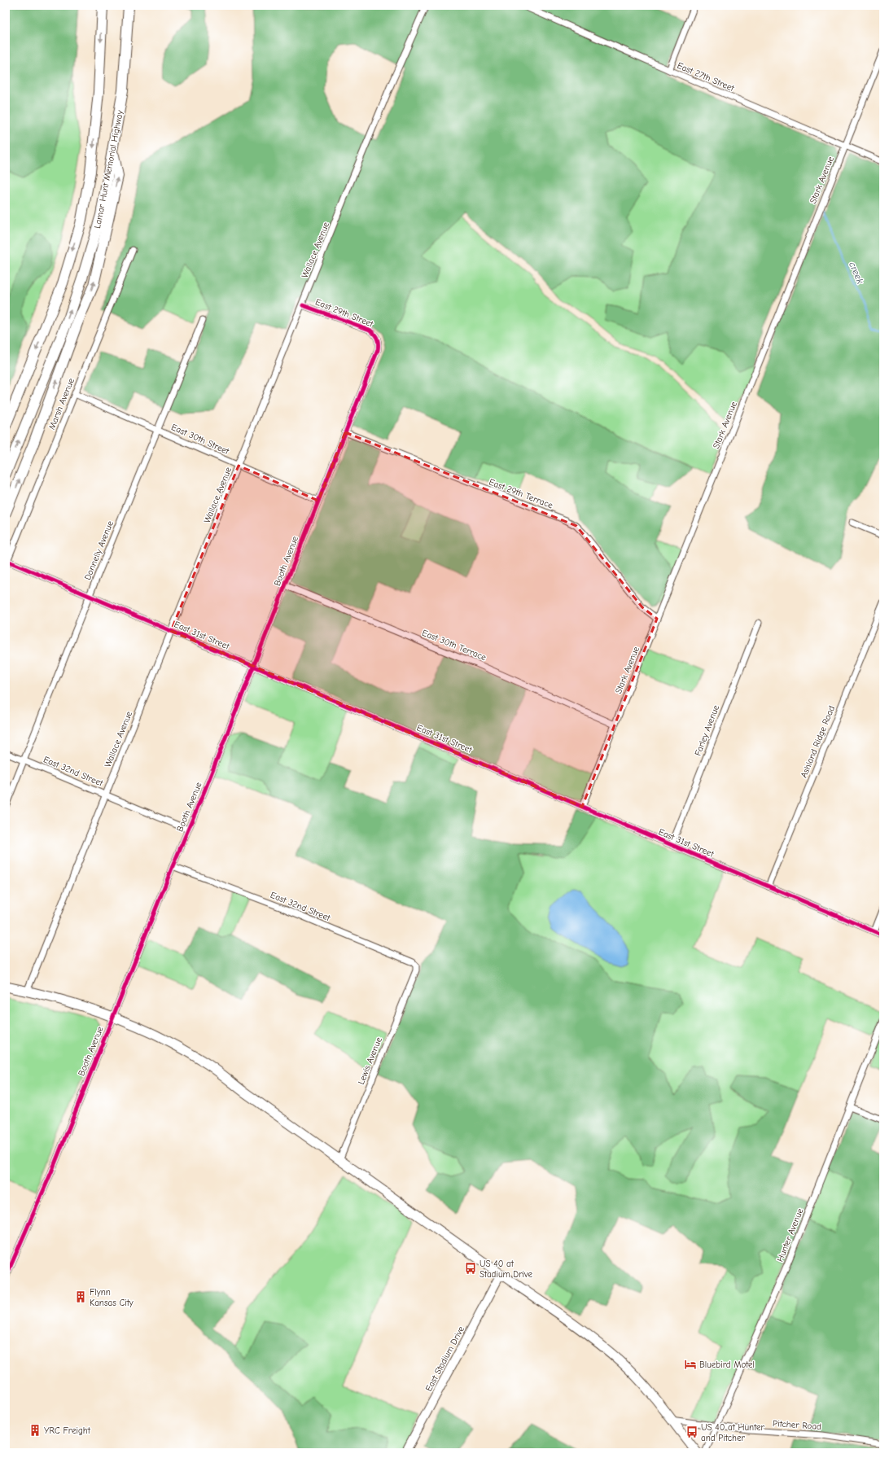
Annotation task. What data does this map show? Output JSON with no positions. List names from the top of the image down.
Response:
{
  "streets": {
    "highway": ["Lamar Hunt Memorial Highway"],
    "main road": ["East Stadium Drive"],
    "street": [
      "East 27th Street",
      "Stark Avenue",
      "Wallace Avenue",
      "East 29th Street",
      "Marsh Avenue",
      "East 30th Street",
      "East 29th Terrace",
      "Donnelly Avenue",
      "Booth Avenue",
      "East 31st Street",
      "East 30th Terrace",
      "Farley Avenue",
      "Ashland Ridge Road",
      "East 32nd Street",
      "Lewis Avenue",
      "Hunter Avenue",
      "Pitcher Road"
    ]
  },
  "crossings": [
    ["East 27th Street", "Stark Avenue"],
    ["Stark Avenue", "East 29th Terrace"],
    ["Stark Avenue", "East 31st Street"],
    ["Stark Avenue", "East 30th Terrace"],
    ["Wallace Avenue", "East 29th Street"],
    ["Wallace Avenue", "East 30th Street"],
    ["Wallace Avenue", "East 31st Street"],
    ["Wallace Avenue", "East 32nd Street"],
    ["East 29th Street", "Booth Avenue"],
    ["Marsh Avenue", "East 30th Street"],
    ["Marsh Avenue", "East 31st Street"],
    ["East 30th Street", "Donnelly Avenue"],
    ["East 30th Street", "Booth Avenue"],
    ["East 29th Terrace", "Booth Avenue"],
    ["Donnelly Avenue", "East 31st Street"],
    ["Donnelly Avenue", "East 32nd Street"],
    ["Booth Avenue", "East 31st Street"],
    ["Booth Avenue", "East 30th Terrace"],
    ["Booth Avenue", "East 32nd Street"],
    ["East 31st Street", "Farley Avenue"],
    ["East 31st Street", "Ashland Ridge Road"],
    ["East 32nd Street", "Lewis Avenue"],
    ["Hunter Avenue", "Pitcher Road"]
  ],
  "water": ["creek"],
  "places": {
    "bus stop": ["US 40 at Stadium Drive", "US 40 at Hunter and Pitcher"],
    "building": ["Flynn Kansas City", "YRC Freight"],
    "hotel": ["Bluebird Motel"]
  }
}
